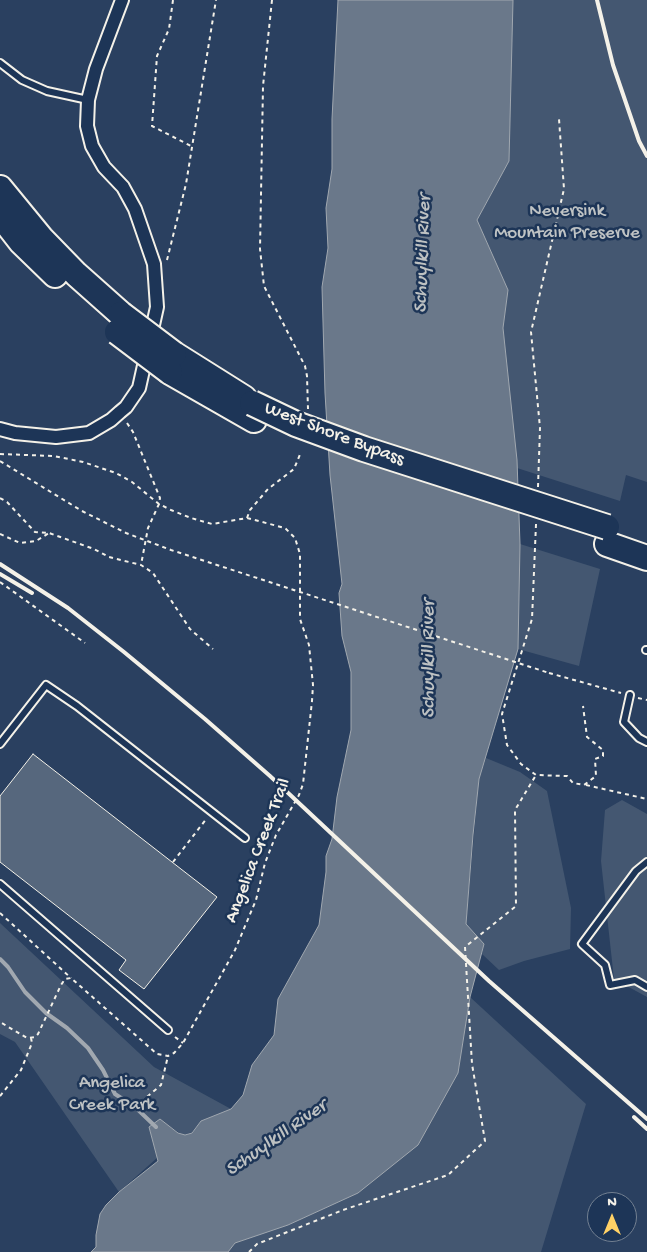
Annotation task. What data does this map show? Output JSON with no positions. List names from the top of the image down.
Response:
{
  "streets": {
    "highway": ["West Shore Bypass"],
    "path": ["Angelica Creek Trail"]
  },
  "water": ["Schuylkill River"],
  "parks": ["Neversink Mountain Preserve", "Angelica Creek Park"],
  "north": "top"
}
